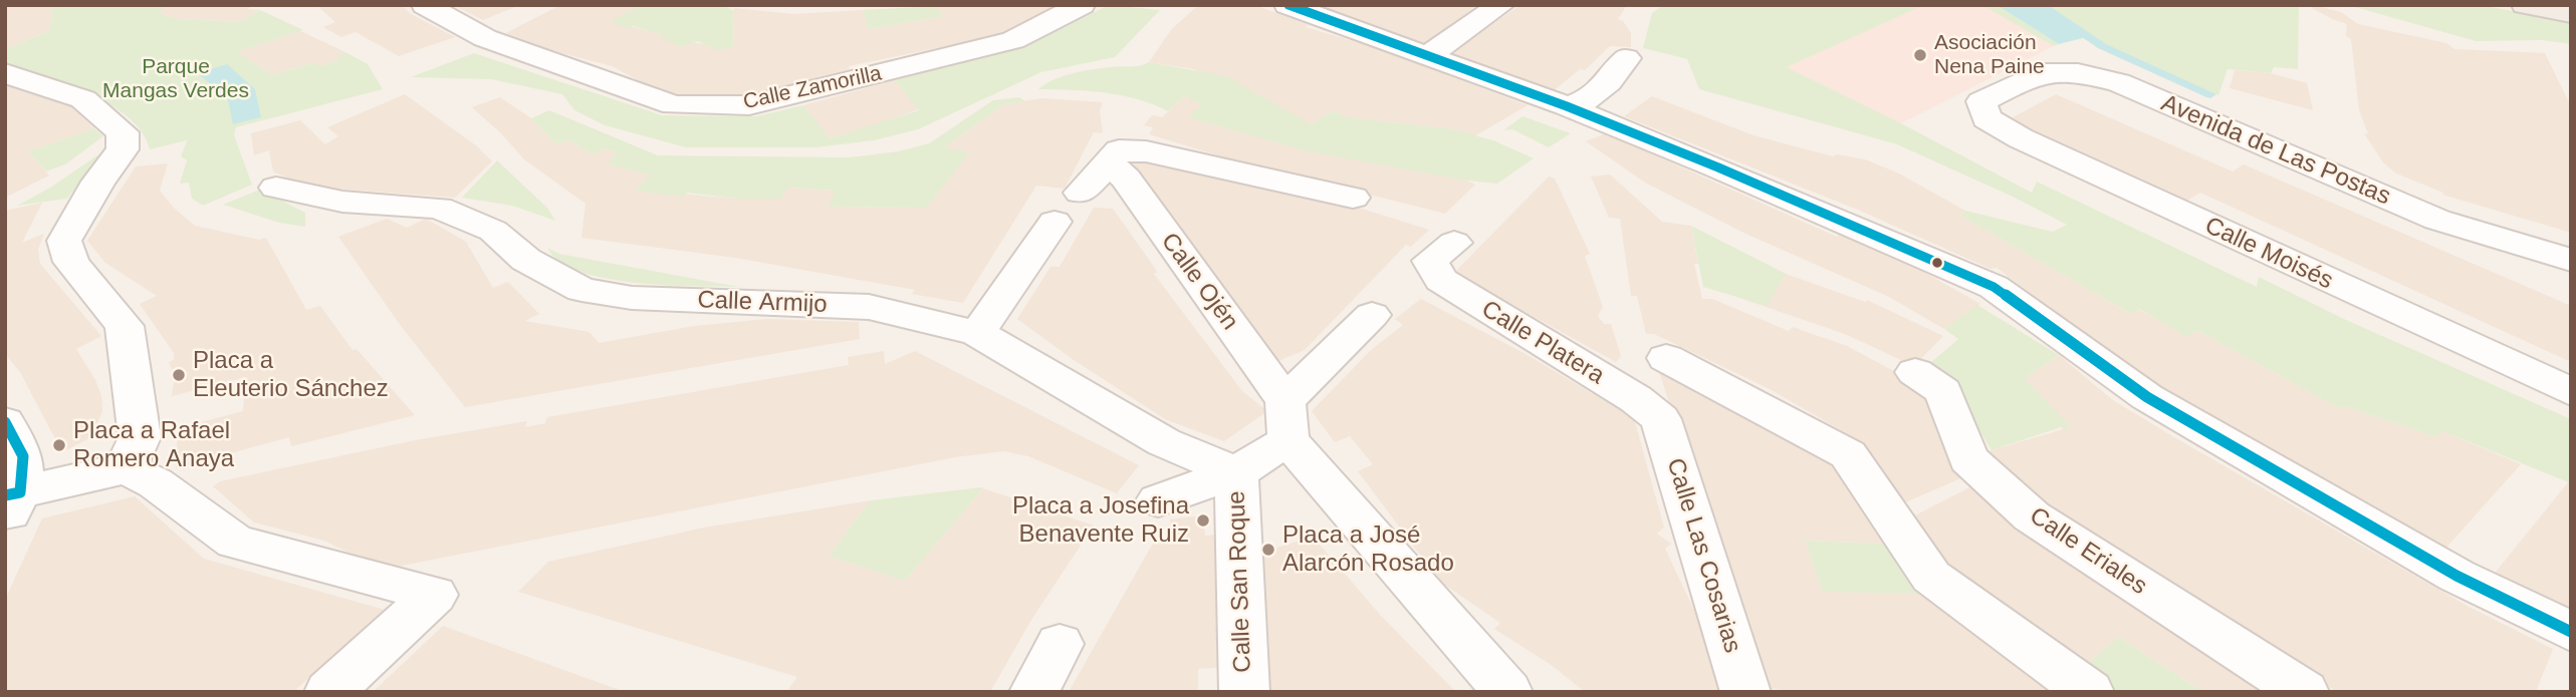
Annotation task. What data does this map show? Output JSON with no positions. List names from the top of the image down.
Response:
{
  "streets": {
    "street": [
      "Calle Zamorilla",
      "Avenida de Las Postas",
      "Calle Moisés",
      "Calle Ojén",
      "Calle Armijo",
      "Calle Platera",
      "Calle Eriales",
      "Calle Las Cosarias",
      "Calle San Roque"
    ]
  },
  "crossings": [
    ["Avenida de Las Postas", "Calle Moisés"],
    ["Calle Armijo", "Calle San Roque"],
    ["Calle Platera", "Calle Las Cosarias"]
  ],
  "parks": ["Parque Mangas Verdes"],
  "places": [
    "Asociación Nena Paine",
    "Placa a Eleuterio Sánchez",
    "Placa a Rafael Romero Anaya",
    "Placa a Josefina Benavente Ruiz",
    "Placa a José Alarcón Rosado"
  ]
}
